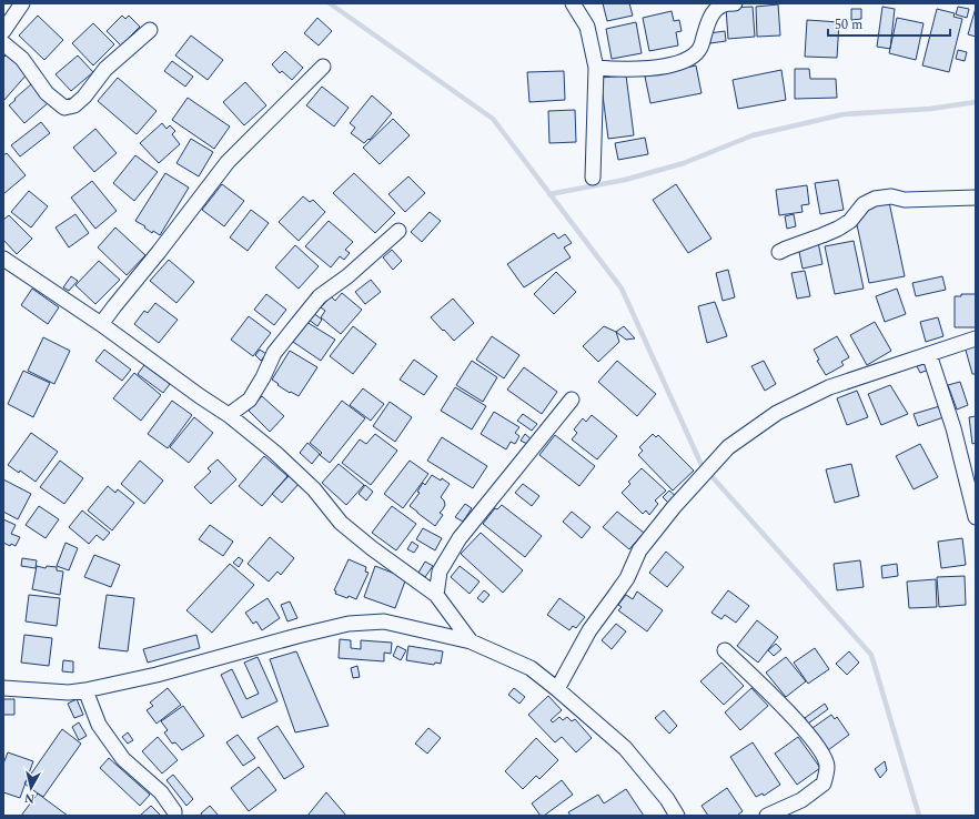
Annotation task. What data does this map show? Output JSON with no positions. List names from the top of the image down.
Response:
{
  "scale_bar": "50 m",
  "north": "bottom"
}
